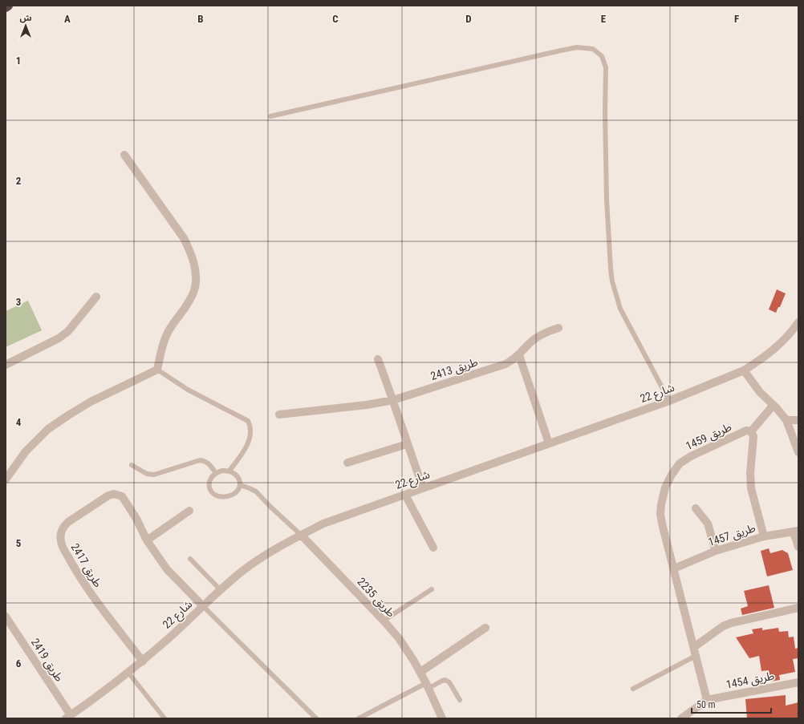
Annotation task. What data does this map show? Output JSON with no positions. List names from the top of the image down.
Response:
{
  "streets": {
    "street": [
      "طريق 2413",
      "شارع 22",
      "طريق 1459",
      "طريق 1457",
      "طريق 2417",
      "طريق 2235",
      "طريق 2419",
      "طريق 1454"
    ]
  },
  "crossings": [
    ["شارع 22", "طريق 2417"],
    ["شارع 22", "طريق 2235"],
    ["شارع 22", "طريق 2419"],
    ["طريق 1459", "طريق 1457"],
    ["طريق 1459", "طريق 1454"]
  ],
  "scale_bar": "50 m",
  "north": "top",
  "grid": {
    "columns": [
      "A",
      "B",
      "C",
      "D",
      "E",
      "F"
    ],
    "rows": [
      "1",
      "2",
      "3",
      "4",
      "5",
      "6"
    ]
  }
}
